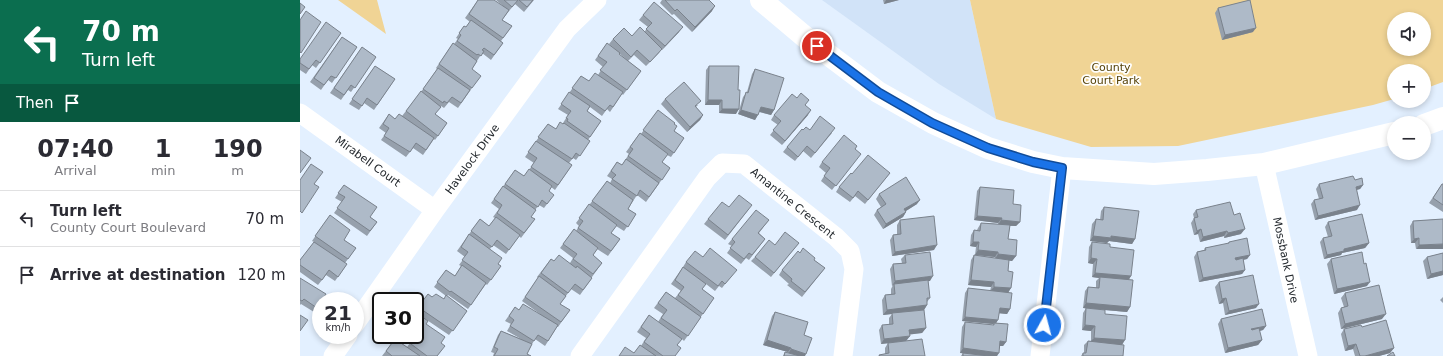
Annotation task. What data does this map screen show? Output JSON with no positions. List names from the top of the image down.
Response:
{
  "streets": {
    "street": [
      "Havelock Drive",
      "Mirabell Court",
      "Amantine Crescent",
      "Mossbank Drive"
    ]
  },
  "crossings": [
    ["Havelock Drive", "Mirabell Court"]
  ],
  "parks": ["County Court Park"],
  "page": {
    "turn": ["70 m", "Turn left"],
    "map_buttons": ["+", "−"],
    "then": "Then",
    "eta": [
      "07:40",
      "Arrival",
      "1",
      "min",
      "190",
      "m"
    ],
    "list": [
      {
        "name": "Turn left",
        "note": "County Court Boulevard",
        "value": "70 m"
      },
      {
        "name": "Arrive at destination",
        "value": "120 m"
      }
    ],
    "speed": "21 km/h",
    "limit": "30"
  }
}
